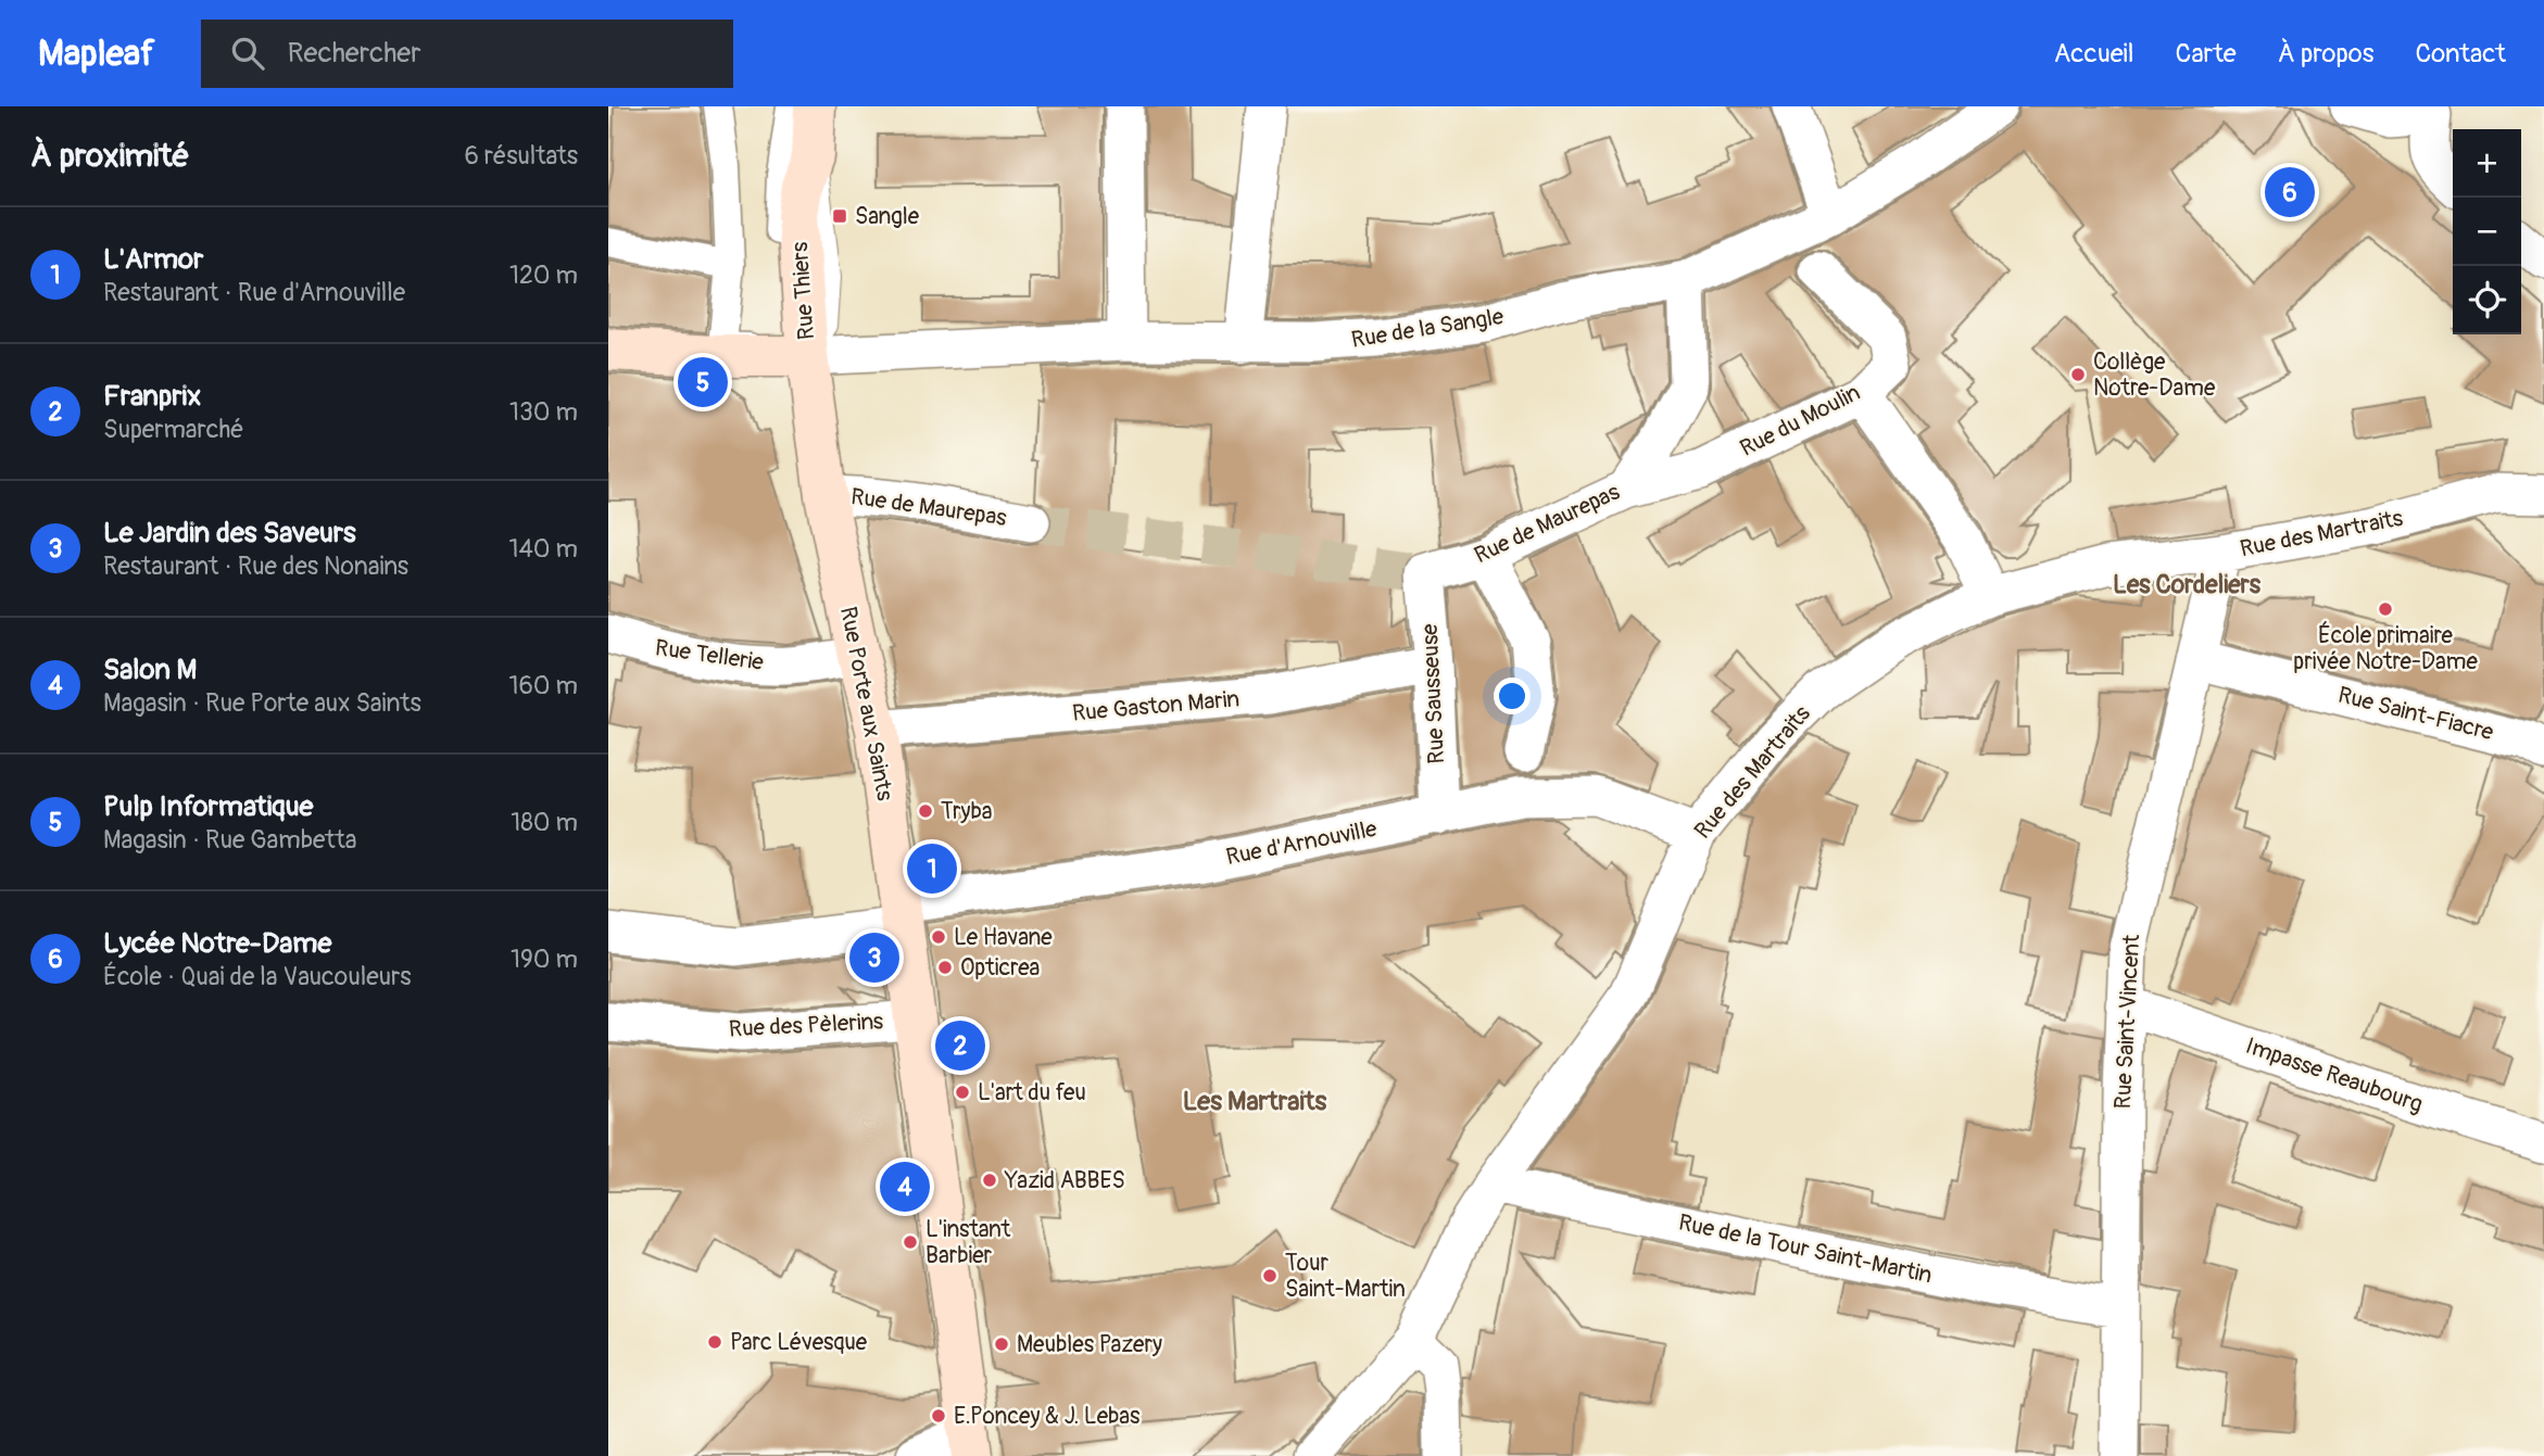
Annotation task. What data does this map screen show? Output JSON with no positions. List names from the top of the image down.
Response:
{
  "streets": {
    "main road": ["Rue Thiers", "Rue Porte aux Saints"],
    "street": [
      "Rue de la Sangle",
      "Rue du Moulin",
      "Rue de Maurepas",
      "Rue des Martraits",
      "Rue Tellerie",
      "Rue Sausseuse",
      "Rue Gaston Marin",
      "Rue Saint-Fiacre",
      "Rue d'Arnouville",
      "Rue Saint-Vincent",
      "Rue des Pèlerins",
      "Impasse Reaubourg",
      "Rue de la Tour Saint-Martin"
    ]
  },
  "crossings": [
    ["Rue Thiers", "Rue de la Sangle"],
    ["Rue Thiers", "Rue de Maurepas"],
    ["Rue Thiers", "Rue Porte aux Saints"],
    ["Rue de la Sangle", "Rue de Maurepas"],
    ["Rue du Moulin", "Rue de Maurepas"],
    ["Rue de Maurepas", "Rue Sausseuse"],
    ["Rue de Maurepas", "Rue Porte aux Saints"],
    ["Rue des Martraits", "Rue d'Arnouville"],
    ["Rue des Martraits", "Rue Saint-Vincent"],
    ["Rue des Martraits", "Rue de la Tour Saint-Martin"],
    ["Rue Tellerie", "Rue Porte aux Saints"],
    ["Rue Sausseuse", "Rue Gaston Marin"],
    ["Rue Sausseuse", "Rue d'Arnouville"],
    ["Rue Porte aux Saints", "Rue Gaston Marin"],
    ["Rue Porte aux Saints", "Rue d'Arnouville"],
    ["Rue Porte aux Saints", "Rue des Pèlerins"],
    ["Rue Saint-Fiacre", "Rue Saint-Vincent"],
    ["Rue Saint-Vincent", "Impasse Reaubourg"],
    ["Rue Saint-Vincent", "Rue de la Tour Saint-Martin"]
  ],
  "districts": ["Les Cordeliers", "Les Martraits"],
  "places": {
    "transit": ["Sangle"],
    "other": [
      "Collège Notre-Dame",
      "École primaire privée Notre-Dame",
      "Tryba",
      "Le Havane",
      "Opticrea",
      "L'art du feu",
      "Yazid ABBES",
      "L'instant Barbier",
      "Tour Saint-Martin",
      "Parc Lévesque",
      "Meubles Pazery",
      "E.Poncey & J. Lebas"
    ]
  },
  "page": {
    "header": "Mapleaf",
    "search": "Rechercher",
    "nav": [
      "Accueil",
      "Carte",
      "À propos",
      "Contact"
    ],
    "heading": ["À proximité", "6 résultats"],
    "map_buttons": ["+", "−"],
    "pins": [
      "6",
      "5",
      "1",
      "3",
      "2",
      "4"
    ],
    "list": [
      {
        "mark": "1",
        "name": "L'Armor",
        "note": "Restaurant · Rue d'Arnouville",
        "value": "120 m"
      },
      {
        "mark": "2",
        "name": "Franprix",
        "note": "Supermarché",
        "value": "130 m"
      },
      {
        "mark": "3",
        "name": "Le Jardin des Saveurs",
        "note": "Restaurant · Rue des Nonains",
        "value": "140 m"
      },
      {
        "mark": "4",
        "name": "Salon M",
        "note": "Magasin · Rue Porte aux Saints",
        "value": "160 m"
      },
      {
        "mark": "5",
        "name": "Pulp Informatique",
        "note": "Magasin · Rue Gambetta",
        "value": "180 m"
      },
      {
        "mark": "6",
        "name": "Lycée Notre-Dame",
        "note": "École · Quai de la Vaucouleurs",
        "value": "190 m"
      }
    ]
  }
}
